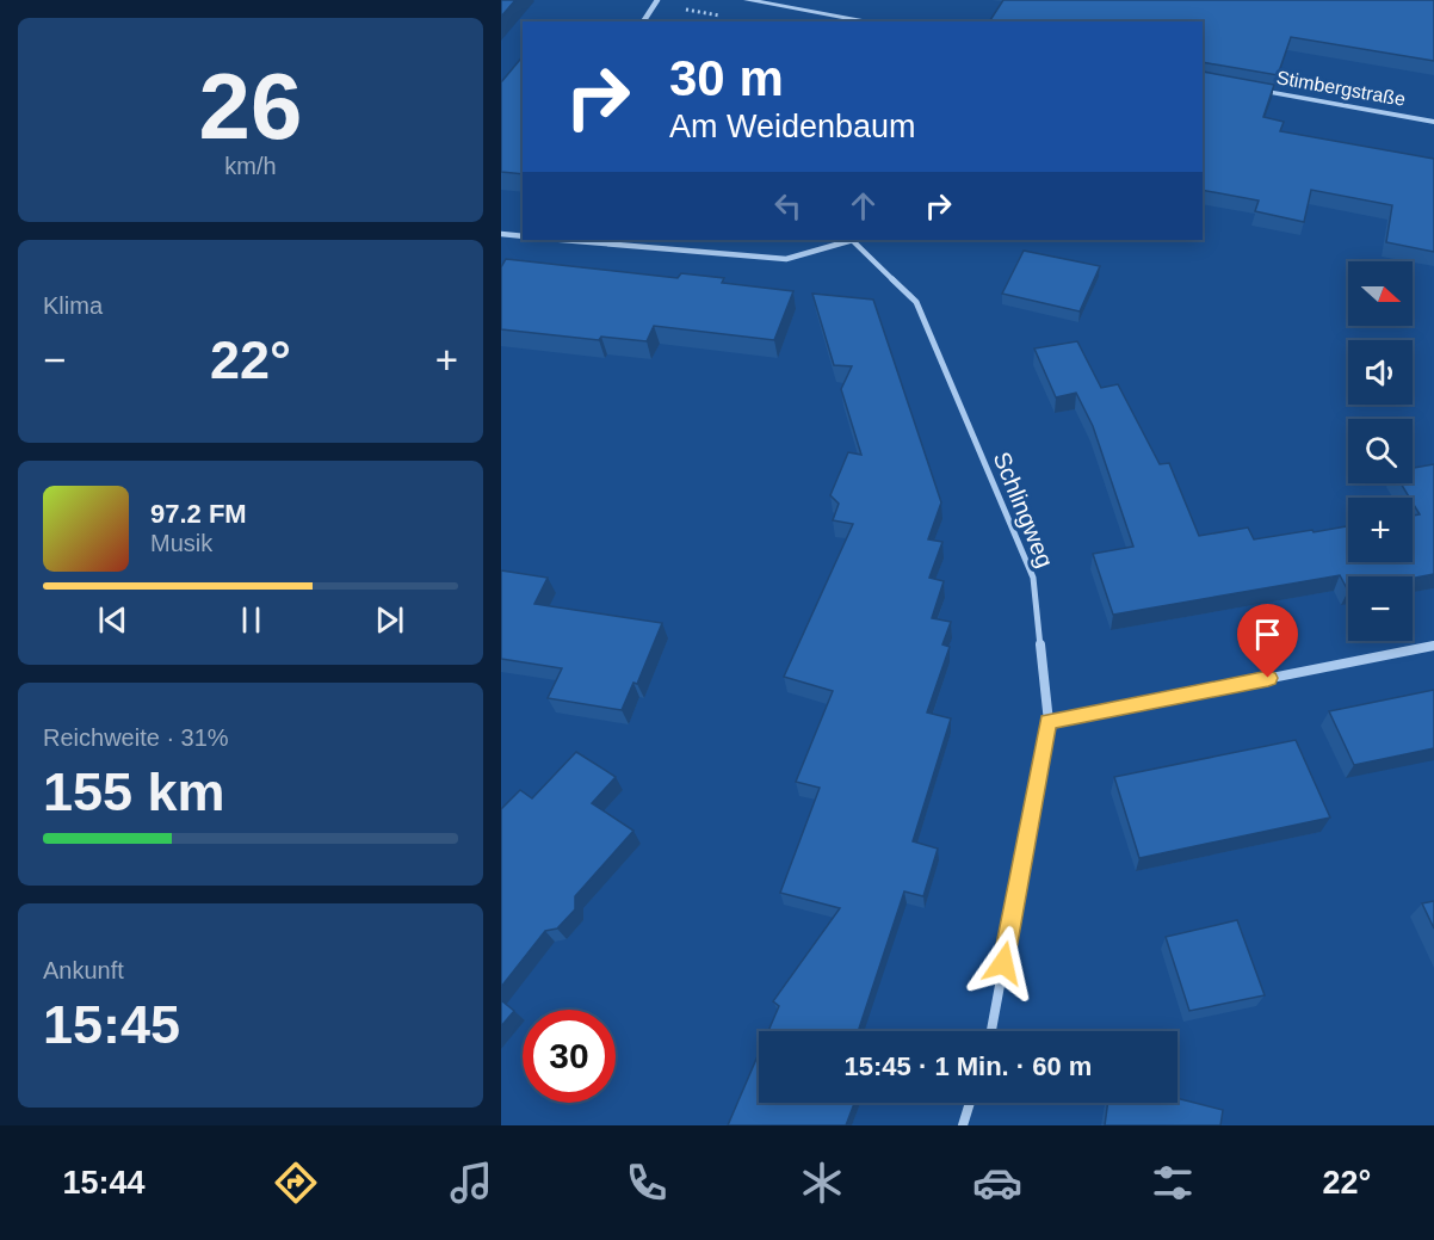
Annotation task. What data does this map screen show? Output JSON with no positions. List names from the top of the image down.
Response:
{
  "streets": {
    "street": ["Stimbergstraße", "Schlingweg"]
  },
  "north": "right",
  "page": {
    "tile": [
      ["26", "km/h"],
      "Klima",
      ["Reichweite · 31%", "155 km"],
      ["Ankunft", "15:45"]
    ],
    "turn": ["30 m", "Am Weidenbaum"],
    "map_buttons": ["+", "−"],
    "heat": ["−", "22°", "+"],
    "song": ["97.2 FM", "Musik"],
    "limit": "30",
    "trip": "15:45 · 1 Min. · 60 m",
    "tabs": ["15:44", "22°"]
  }
}
